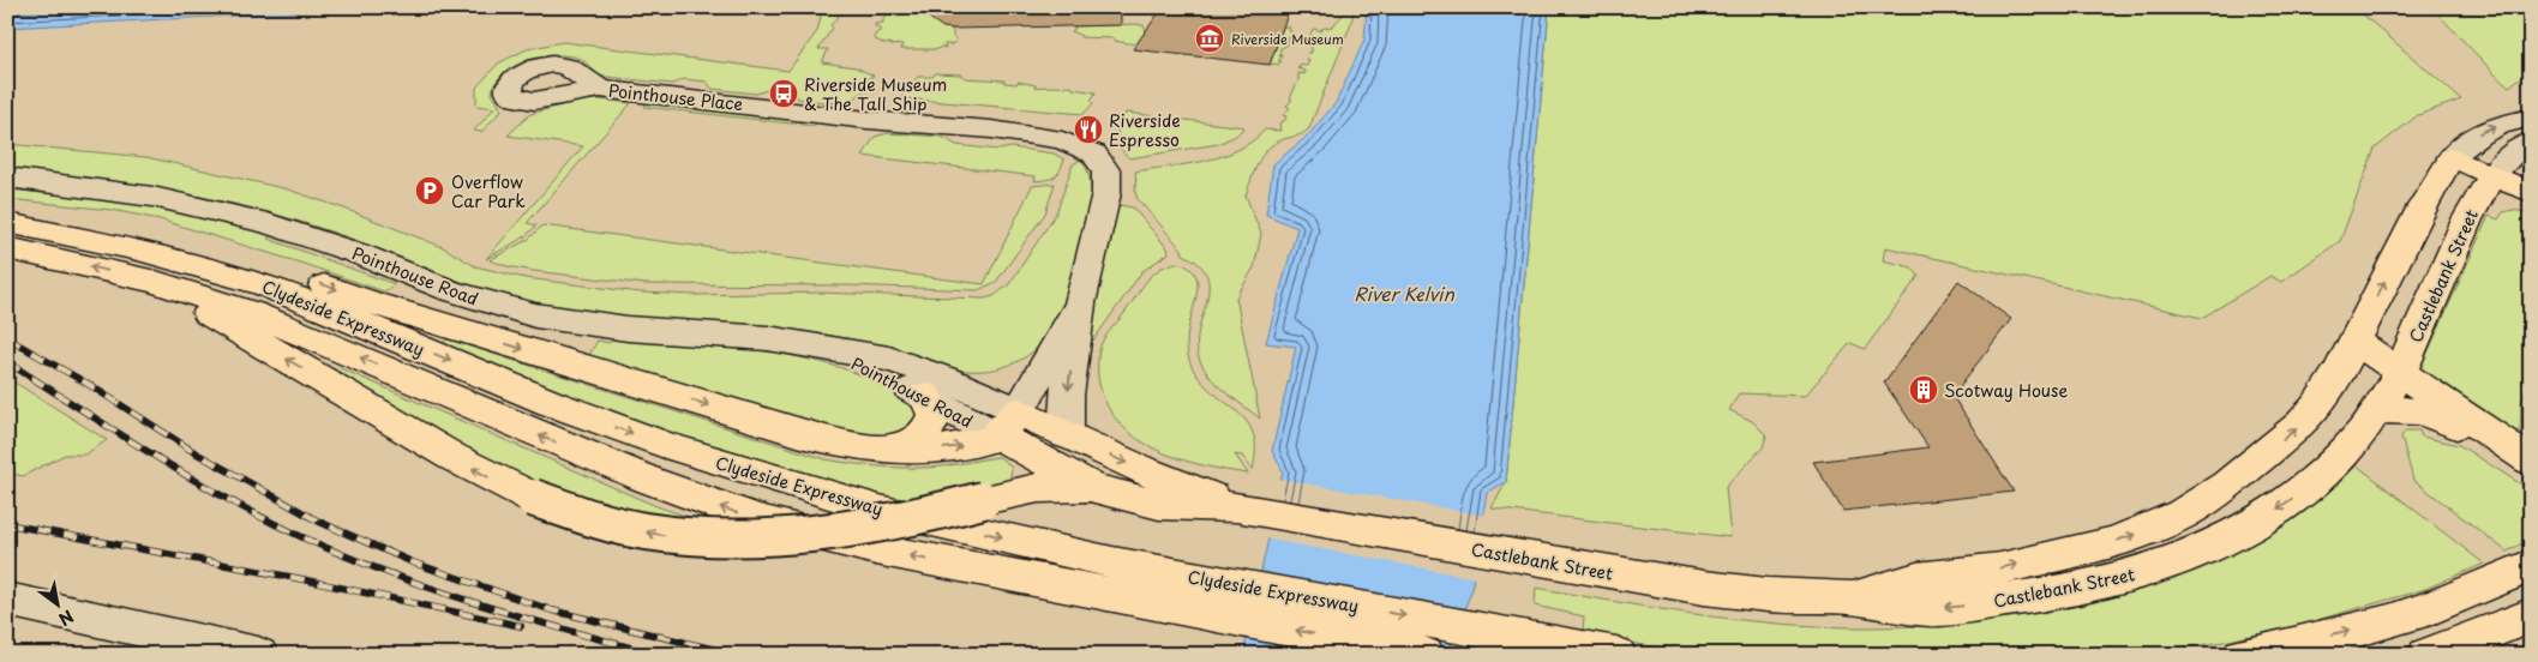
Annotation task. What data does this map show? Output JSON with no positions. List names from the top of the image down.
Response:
{
  "streets": {
    "main road": ["Castlebank Street", "Clydeside Expressway"],
    "street": ["Pointhouse Place", "Pointhouse Road"]
  },
  "crossings": [
    ["Pointhouse Place", "Pointhouse Road"],
    ["Pointhouse Place", "Castlebank Street"],
    ["Pointhouse Road", "Castlebank Street"],
    ["Castlebank Street", "Clydeside Expressway"]
  ],
  "water": ["River Kelvin"],
  "places": {
    "museum": ["Riverside Museum"],
    "bus stop": ["Riverside Museum & The Tall Ship"],
    "restaurant": ["Riverside Espresso"],
    "parking": ["Overflow Car Park"],
    "building": ["Scotway House"]
  },
  "north": "bottom right"
}
